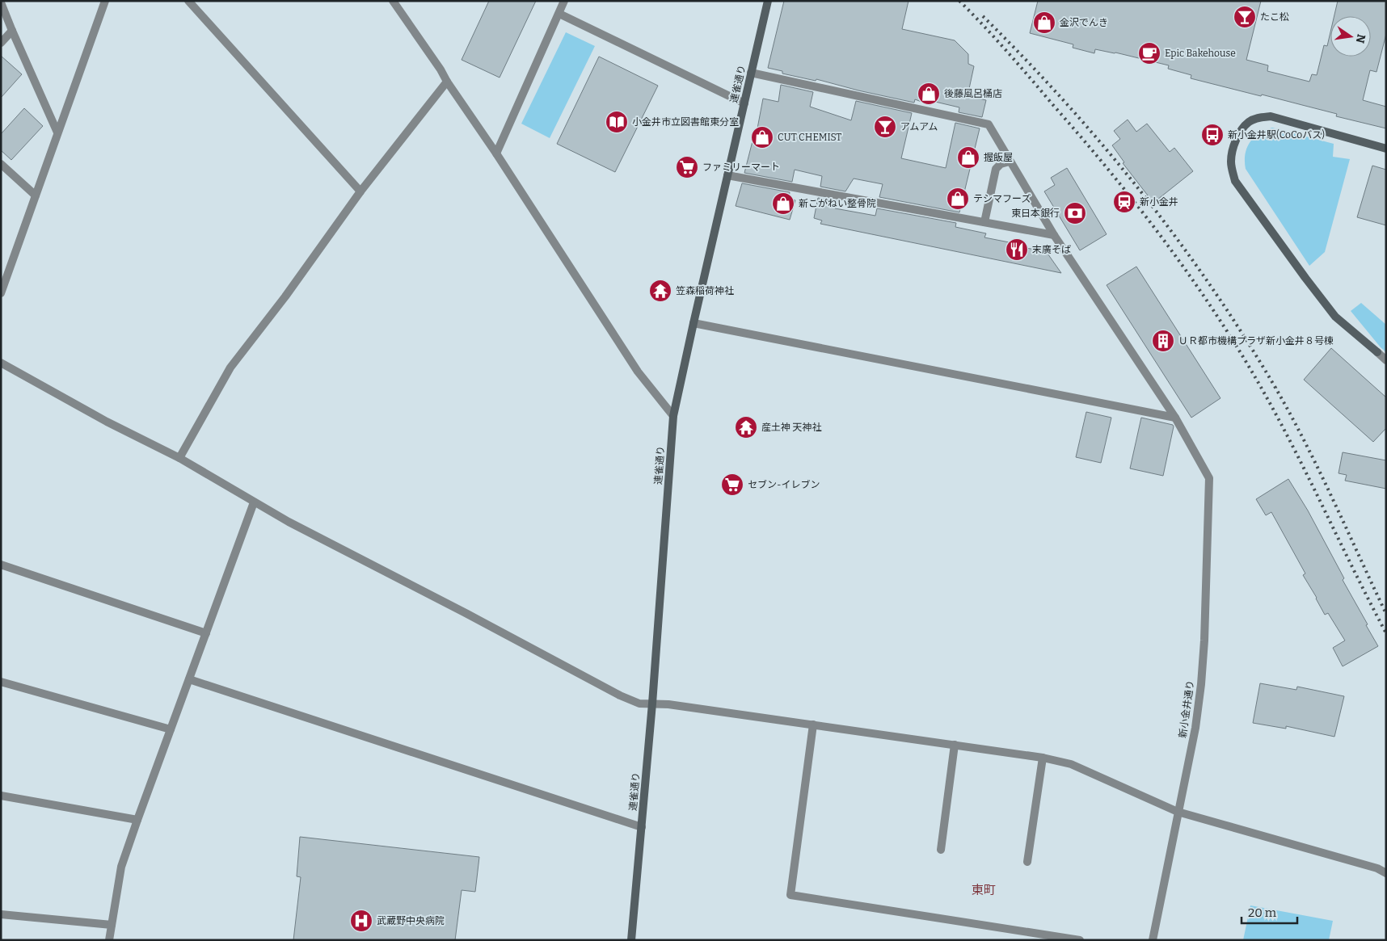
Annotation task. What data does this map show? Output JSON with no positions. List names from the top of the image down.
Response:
{
  "streets": {
    "main road": ["連雀通り"],
    "street": ["新小金井通り"]
  },
  "districts": ["東町"],
  "places": {
    "bar": ["たこ松", "アムアム"],
    "shop": [
      "金沢でんき",
      "後藤風呂桶店",
      "CUT CHEMIST",
      "握飯屋",
      "テシマフーズ",
      "新こがねい整骨院"
    ],
    "cafe": ["Epic Bakehouse"],
    "library": ["小金井市立図書館東分室"],
    "bus stop": ["新小金井駅(CoCoバス)"],
    "supermarket": ["ファミリーマート", "セブン-イレブン"],
    "station": ["新小金井"],
    "bank": ["東日本銀行"],
    "restaurant": ["末廣そば"],
    "temple": ["笠森稲荷神社", "産土神 天神社"],
    "building": ["ＵＲ都市機構プラザ新小金井８号棟"],
    "hospital": ["武蔵野中央病院"]
  },
  "scale_bar": "20 m",
  "north": "right"
}
